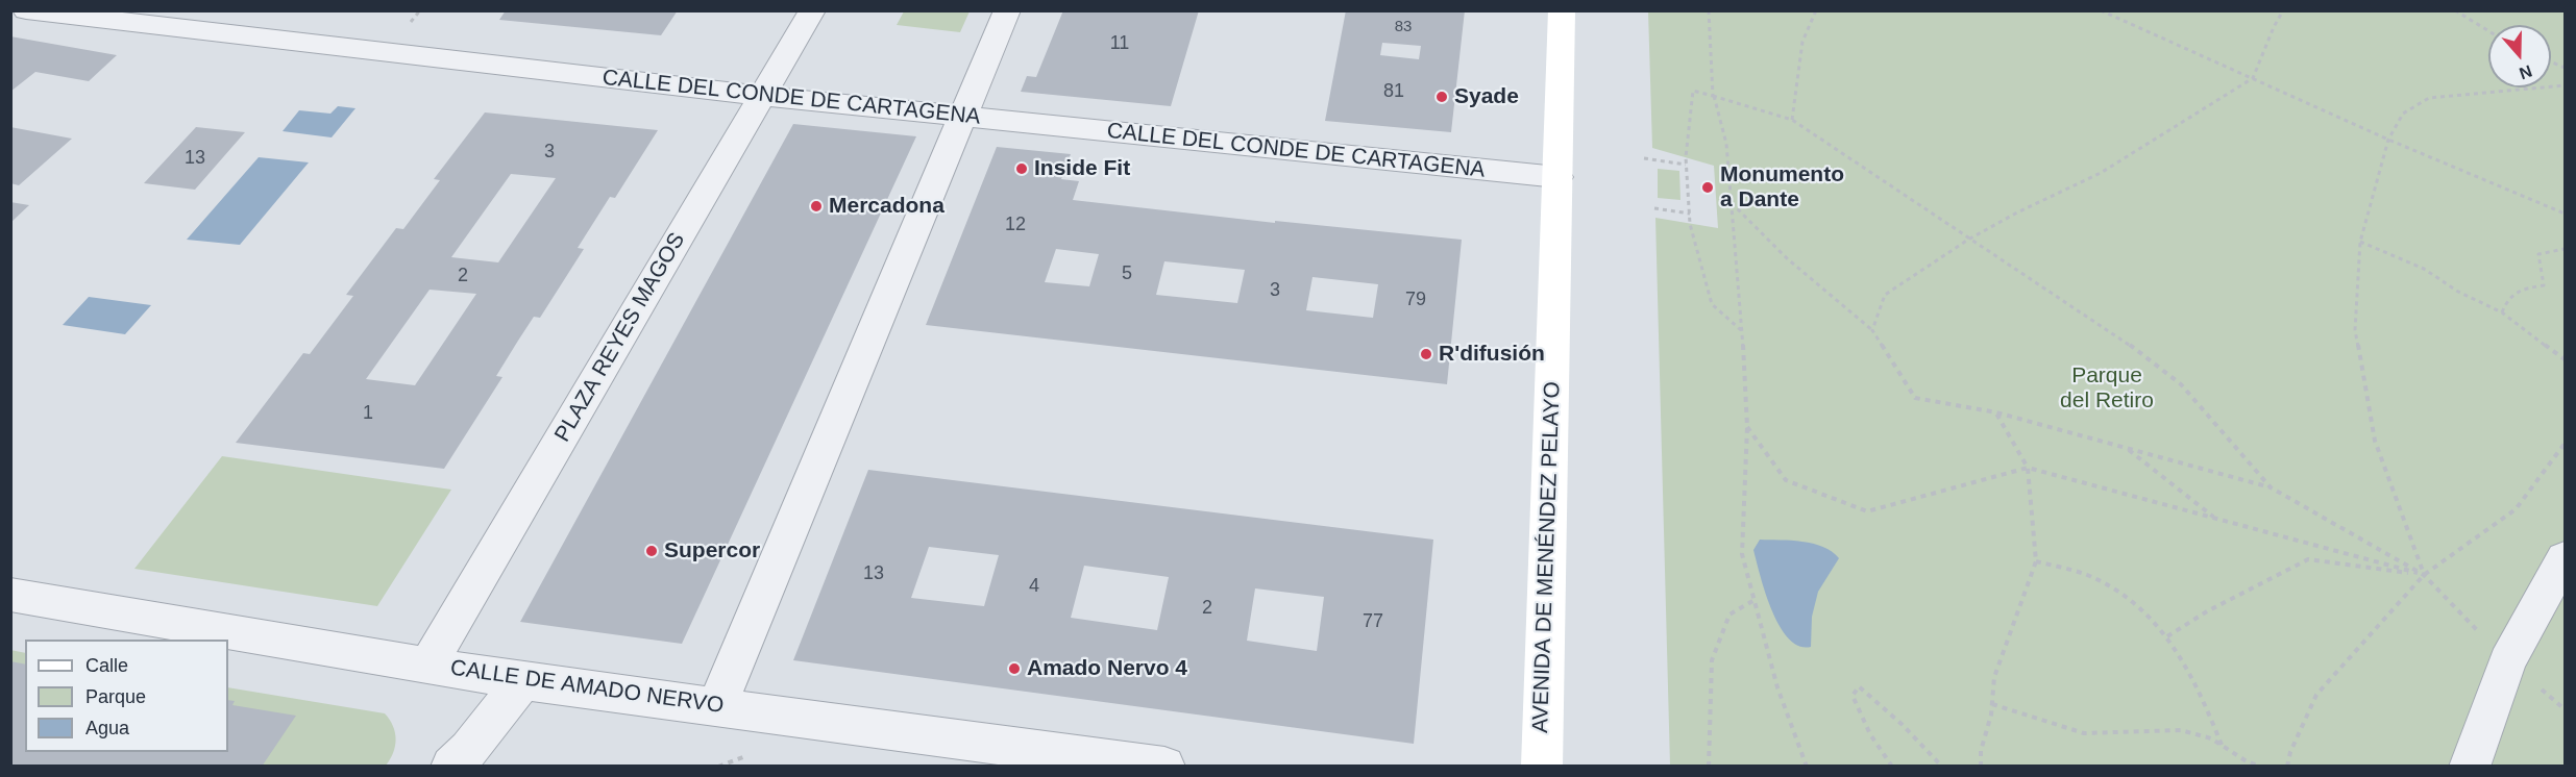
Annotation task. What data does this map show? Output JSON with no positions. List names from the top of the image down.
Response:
{
  "streets": {
    "main road": ["AVENIDA DE MENÉNDEZ PELAYO"],
    "street": ["CALLE DEL CONDE DE CARTAGENA", "PLAZA REYES MAGOS", "CALLE DE AMADO NERVO"]
  },
  "crossings": [
    ["CALLE DEL CONDE DE CARTAGENA", "PLAZA REYES MAGOS"],
    ["CALLE DEL CONDE DE CARTAGENA", "AVENIDA DE MENÉNDEZ PELAYO"],
    ["PLAZA REYES MAGOS", "CALLE DE AMADO NERVO"]
  ],
  "parks": ["Parque del Retiro"],
  "places": [
    "Syade",
    "Inside Fit",
    "Monumento a Dante",
    "Mercadona",
    "R'difusión",
    "Supercor",
    "Amado Nervo 4"
  ],
  "house_numbers": [
    "83",
    "11",
    "81",
    "3",
    "13",
    "12",
    "5",
    "2",
    "3",
    "79",
    "1",
    "13",
    "4",
    "2",
    "77"
  ],
  "legend": ["Calle", "Parque", "Agua"],
  "north": "bottom"
}
